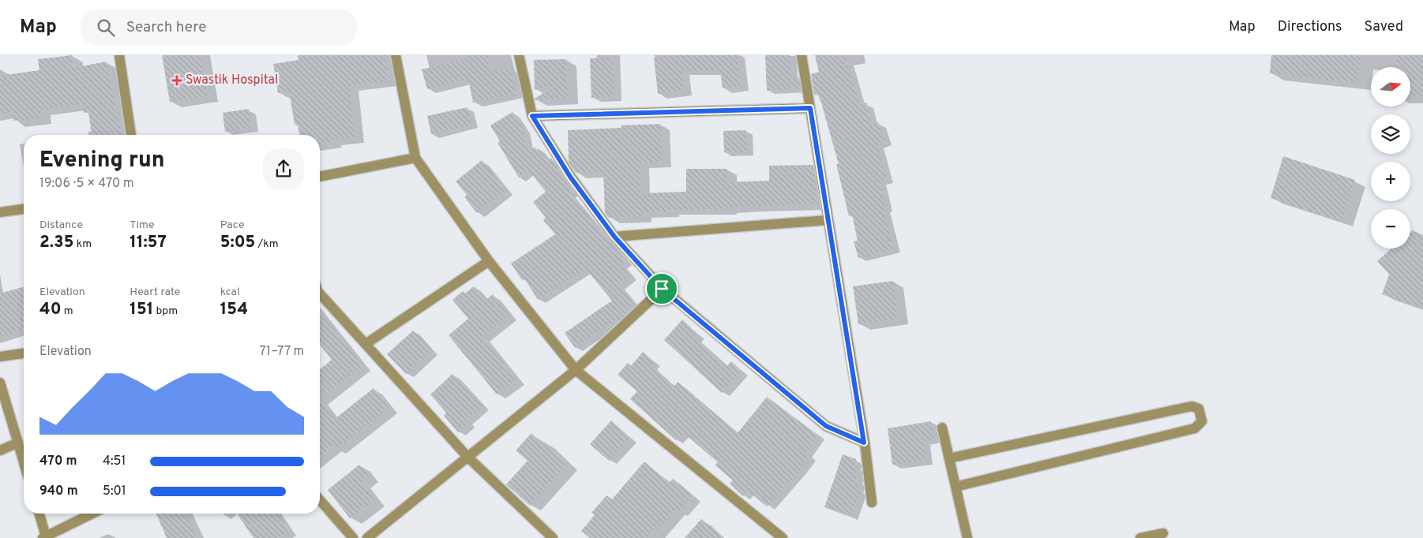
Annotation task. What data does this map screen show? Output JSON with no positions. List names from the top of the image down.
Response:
{
  "places": {
    "health": ["Swastik Hospital"]
  },
  "north": "right",
  "page": {
    "header": "Map",
    "search": "Search here",
    "nav": ["Map", "Directions", "Saved"],
    "map_buttons": ["+", "−"],
    "heading": ["Evening run", "19:06 · 5 × 470 m"],
    "stats": [
      ["Distance", "2.35 km"],
      ["Time", "11:57"],
      ["Pace", "5:05 /km"],
      ["Elevation", "40 m"],
      ["Heart rate", "151 bpm"],
      ["kcal", "154"]
    ],
    "chart": ["Elevation", "71–77 m"],
    "list": [
      {
        "name": "470 m",
        "note": "4:51"
      },
      {
        "name": "940 m",
        "note": "5:01"
      }
    ]
  }
}
